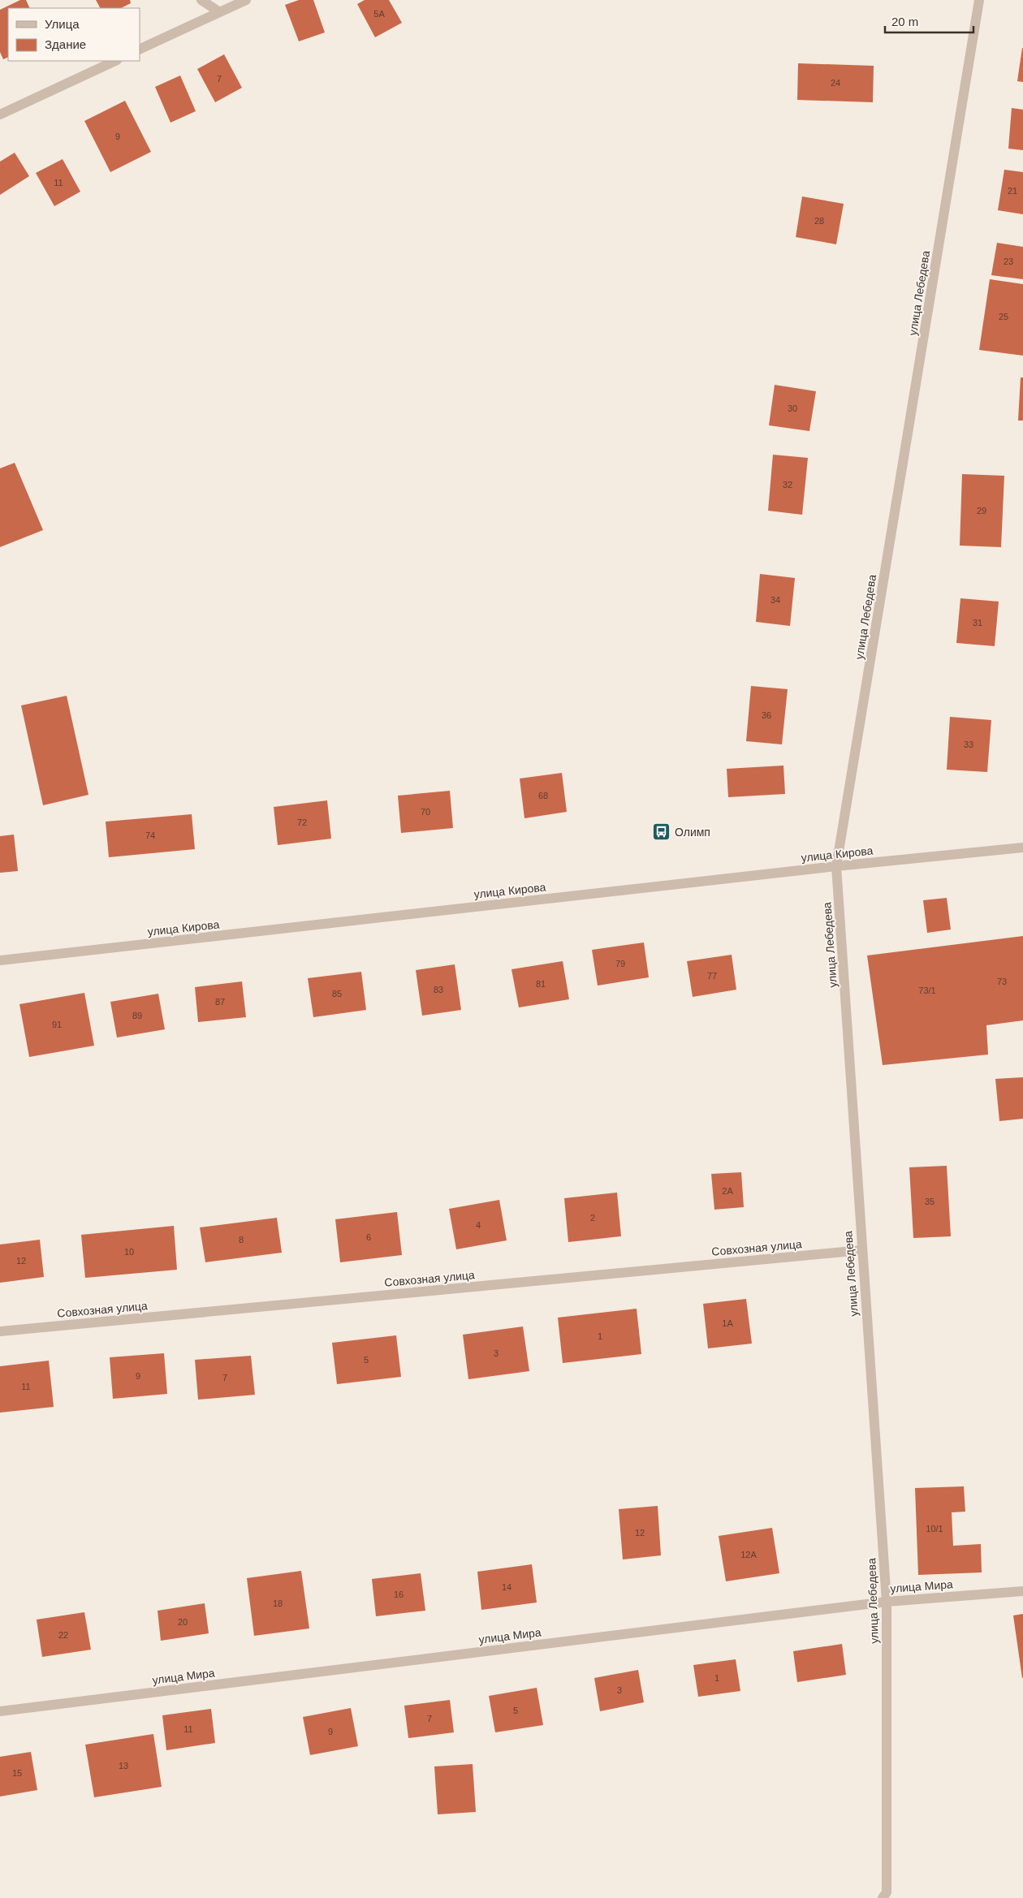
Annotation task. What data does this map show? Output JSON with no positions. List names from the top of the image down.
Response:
{
  "streets": {
    "street": [
      "улица Лебедева",
      "улица Кирова",
      "Совхозная улица",
      "улица Мира"
    ]
  },
  "crossings": [
    ["улица Лебедева", "улица Кирова"],
    ["улица Лебедева", "Совхозная улица"],
    ["улица Лебедева", "улица Мира"]
  ],
  "places": {
    "bus stop": ["Олимп"]
  },
  "house_numbers": [
    "5А",
    "7",
    "24",
    "9",
    "11",
    "21",
    "28",
    "23",
    "25",
    "30",
    "32",
    "29",
    "34",
    "31",
    "36",
    "33",
    "68",
    "70",
    "72",
    "74",
    "79",
    "77",
    "73",
    "81",
    "83",
    "73/1",
    "85",
    "87",
    "89",
    "91",
    "2А",
    "35",
    "2",
    "4",
    "6",
    "8",
    "10",
    "12",
    "1А",
    "1",
    "3",
    "5",
    "9",
    "7",
    "11",
    "10/1",
    "12",
    "12А",
    "14",
    "16",
    "18",
    "20",
    "22",
    "1",
    "3",
    "5",
    "7",
    "11",
    "9",
    "13",
    "15"
  ],
  "legend": ["Улица", "Здание"],
  "scale_bar": "20 m"
}
